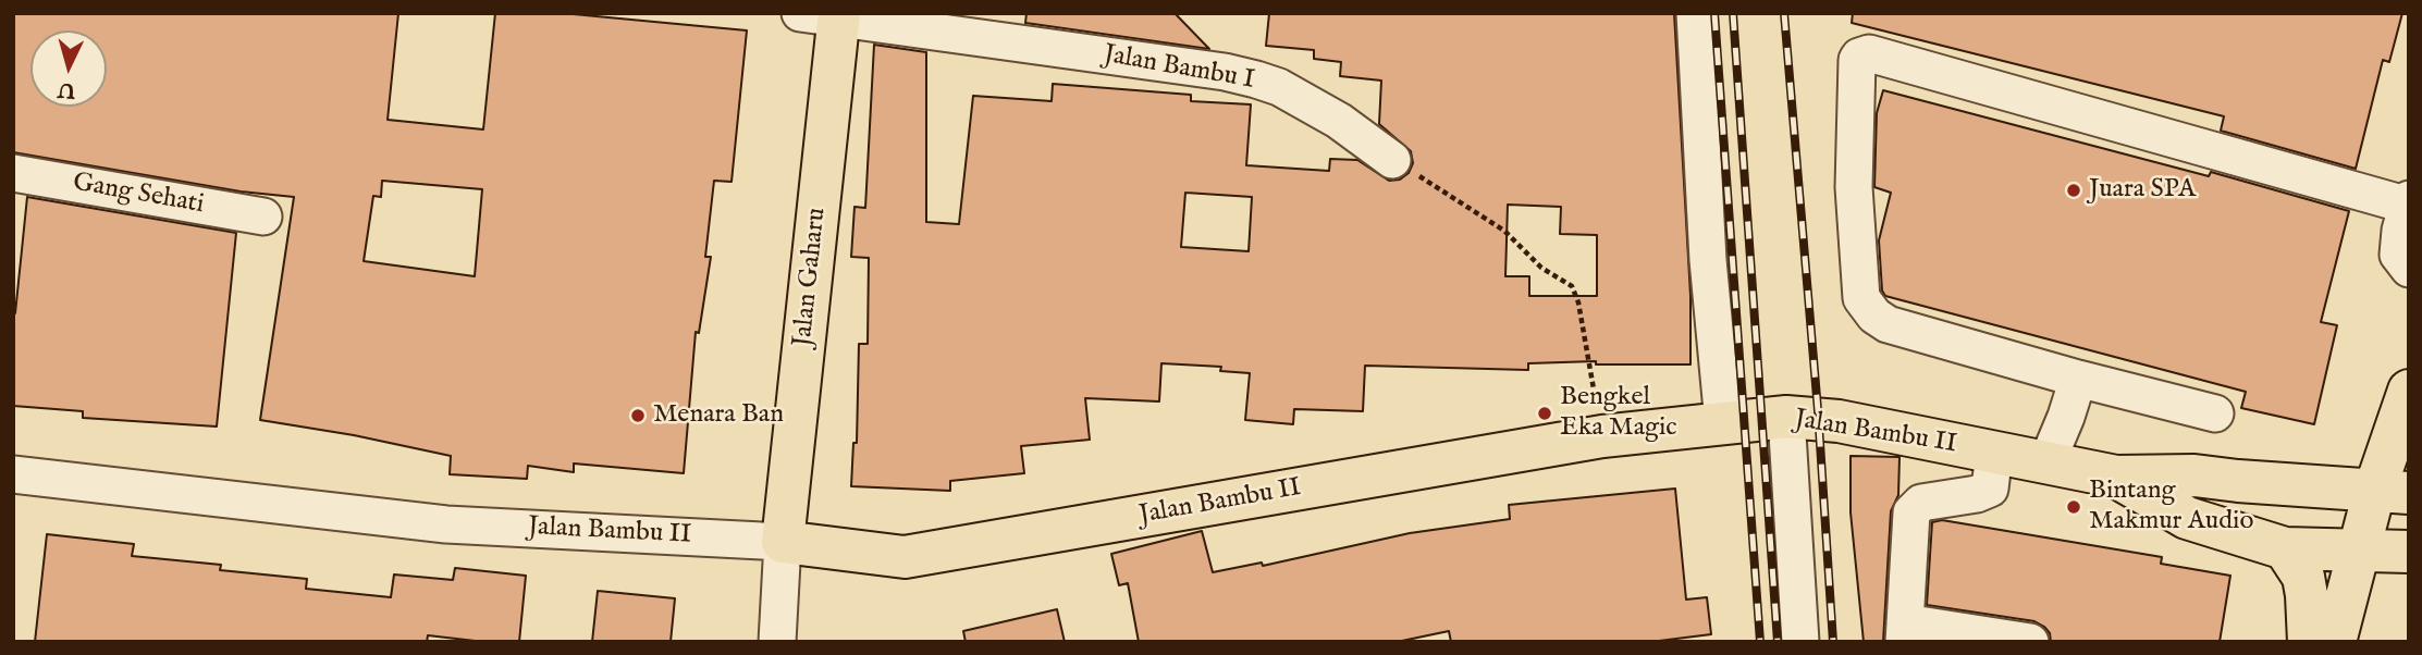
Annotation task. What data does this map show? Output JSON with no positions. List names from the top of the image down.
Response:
{
  "streets": {
    "main road": ["Jalan Gaharu", "Jalan Bambu II"],
    "street": ["Jalan Bambu I", "Gang Sehati"]
  },
  "crossings": [
    ["Jalan Bambu I", "Jalan Gaharu"],
    ["Jalan Gaharu", "Jalan Bambu II"]
  ],
  "places": [
    "Juara SPA",
    "Bengkel Eka Magic",
    "Menara Ban",
    "Bintang Makmur Audio"
  ],
  "north": "bottom"
}
